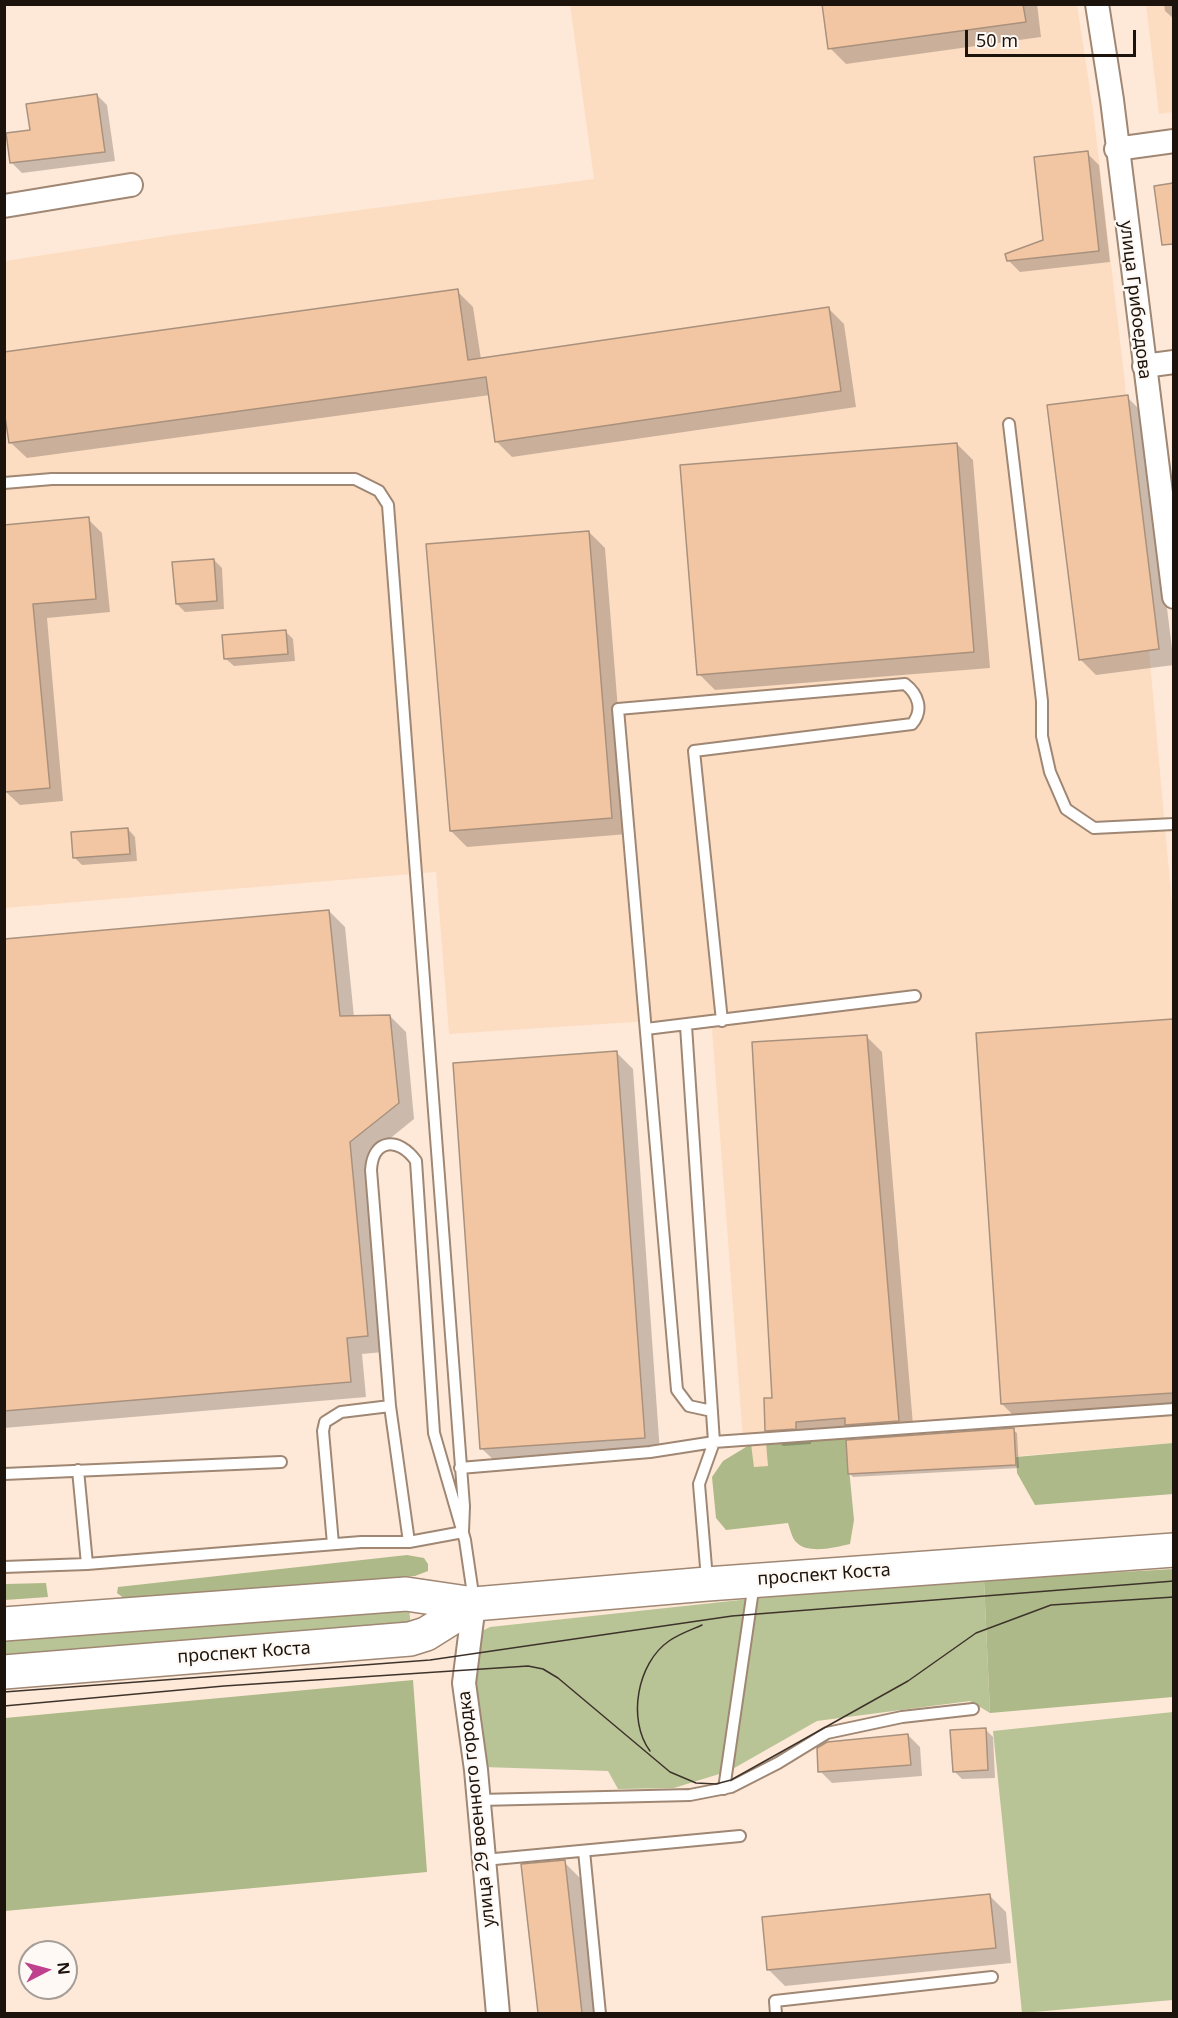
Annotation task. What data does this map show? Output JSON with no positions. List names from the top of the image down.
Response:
{
  "streets": {
    "main road": ["проспект Коста"],
    "street": ["улица Грибоедова", "улица 29 военного городка"]
  },
  "crossings": [
    ["проспект Коста", "улица 29 военного городка"]
  ],
  "scale_bar": "50 m",
  "north": "right"
}
